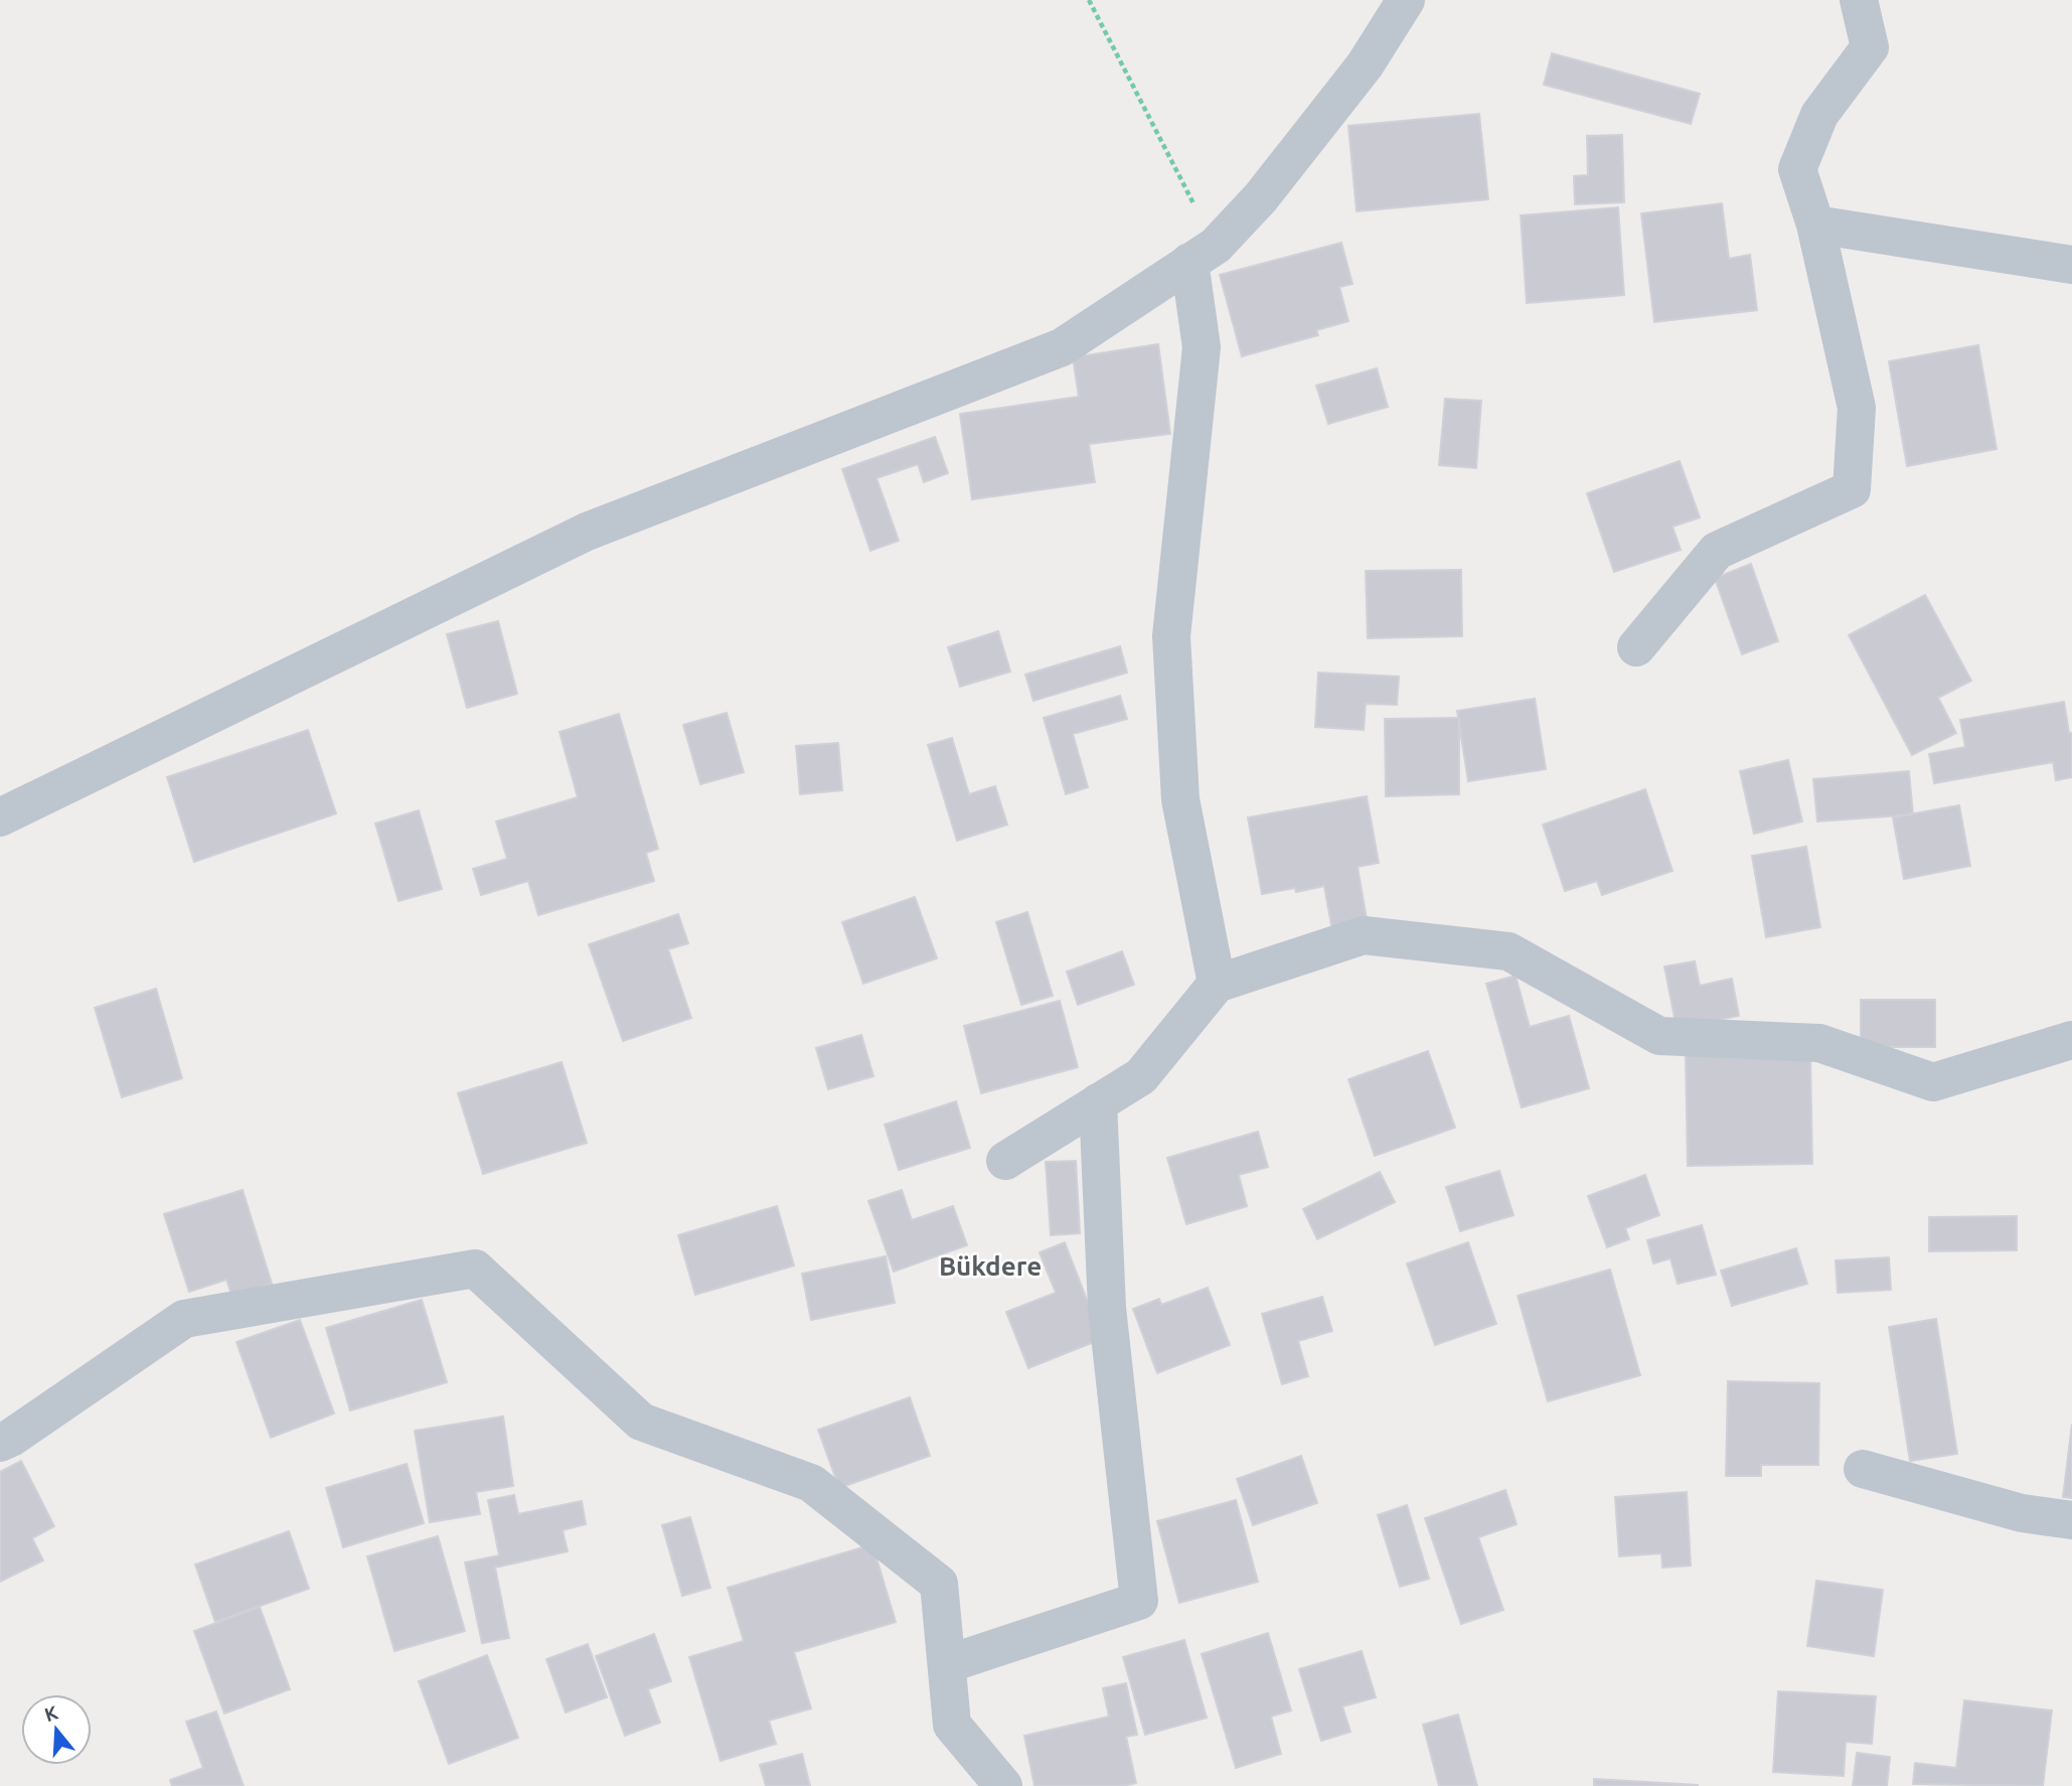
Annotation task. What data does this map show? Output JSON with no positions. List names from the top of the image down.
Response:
{
  "districts": ["Bükdere"],
  "north": "top"
}
